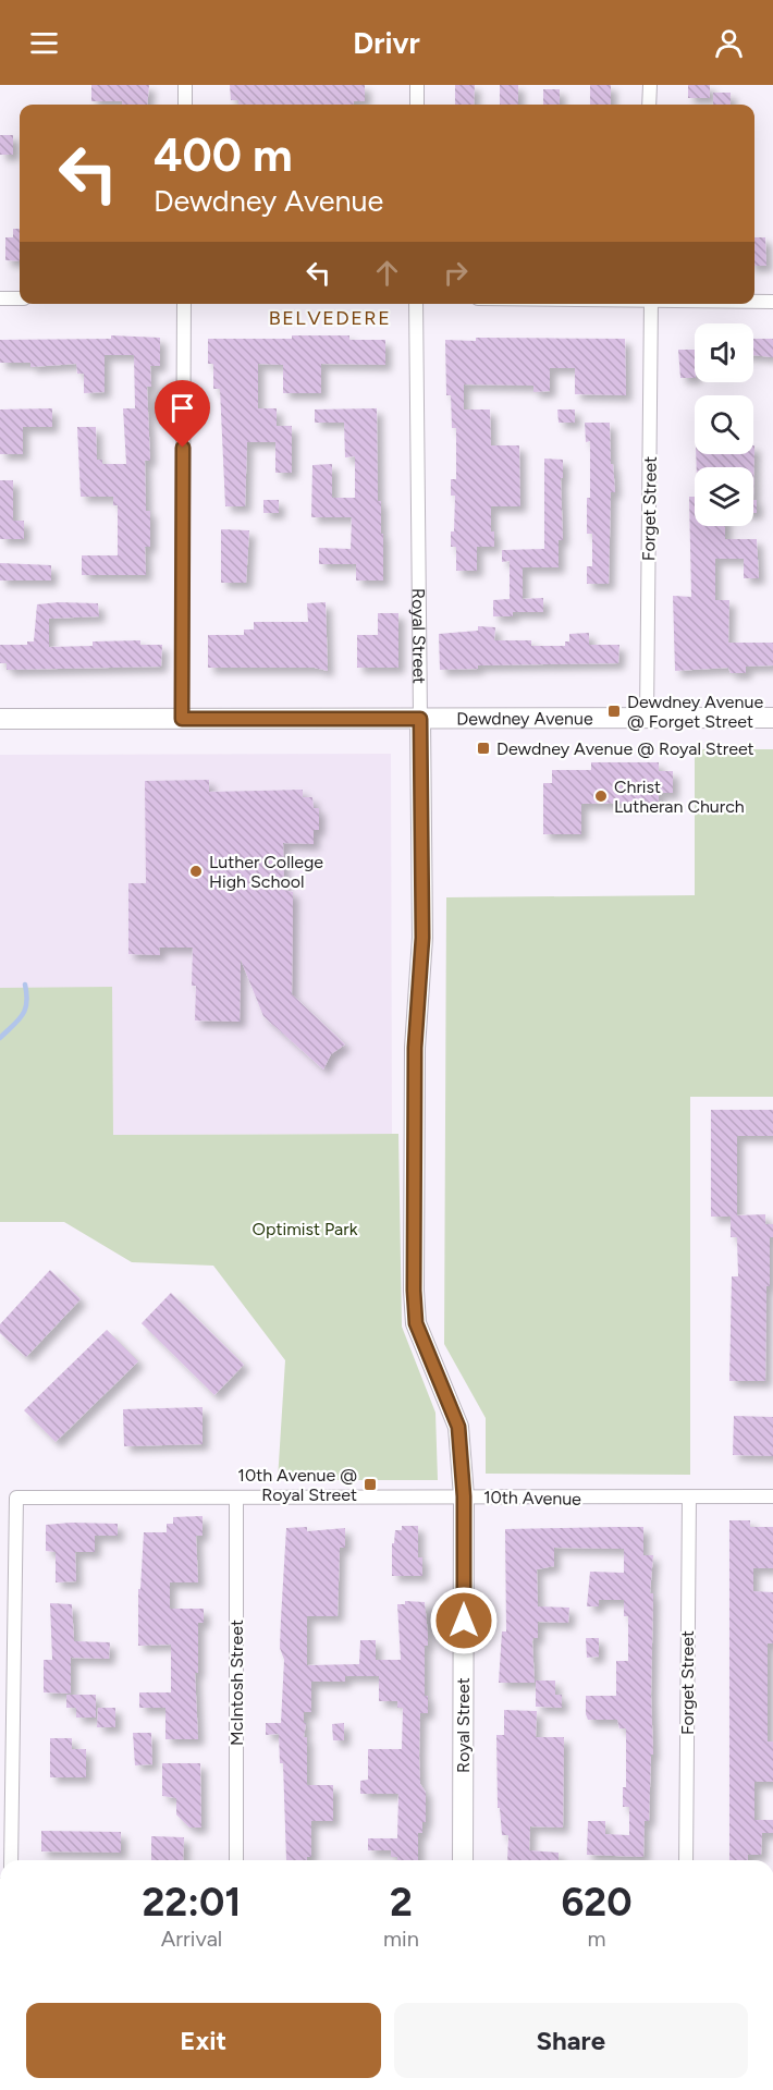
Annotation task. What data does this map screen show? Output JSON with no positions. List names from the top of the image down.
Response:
{
  "streets": {
    "street": [
      "Forget Street",
      "Royal Street",
      "Dewdney Avenue",
      "10th Avenue",
      "McIntosh Street"
    ]
  },
  "crossings": [
    ["Forget Street", "Dewdney Avenue"],
    ["Forget Street", "10th Avenue"],
    ["Royal Street", "Dewdney Avenue"],
    ["Royal Street", "10th Avenue"],
    ["10th Avenue", "McIntosh Street"]
  ],
  "districts": ["BELVEDERE"],
  "parks": ["Optimist Park"],
  "places": {
    "transit": ["Dewdney Avenue @ Forget Street", "Dewdney Avenue @ Royal Street", "10th Avenue @ Royal Street"],
    "other": ["Christ Lutheran Church", "Luther College High School"]
  },
  "page": {
    "header": "Drivr",
    "turn": ["400 m", "Dewdney Avenue"],
    "eta": [
      "22:01",
      "Arrival",
      "2",
      "min",
      "620",
      "m"
    ],
    "buttons": ["Exit", "Share"]
  }
}
